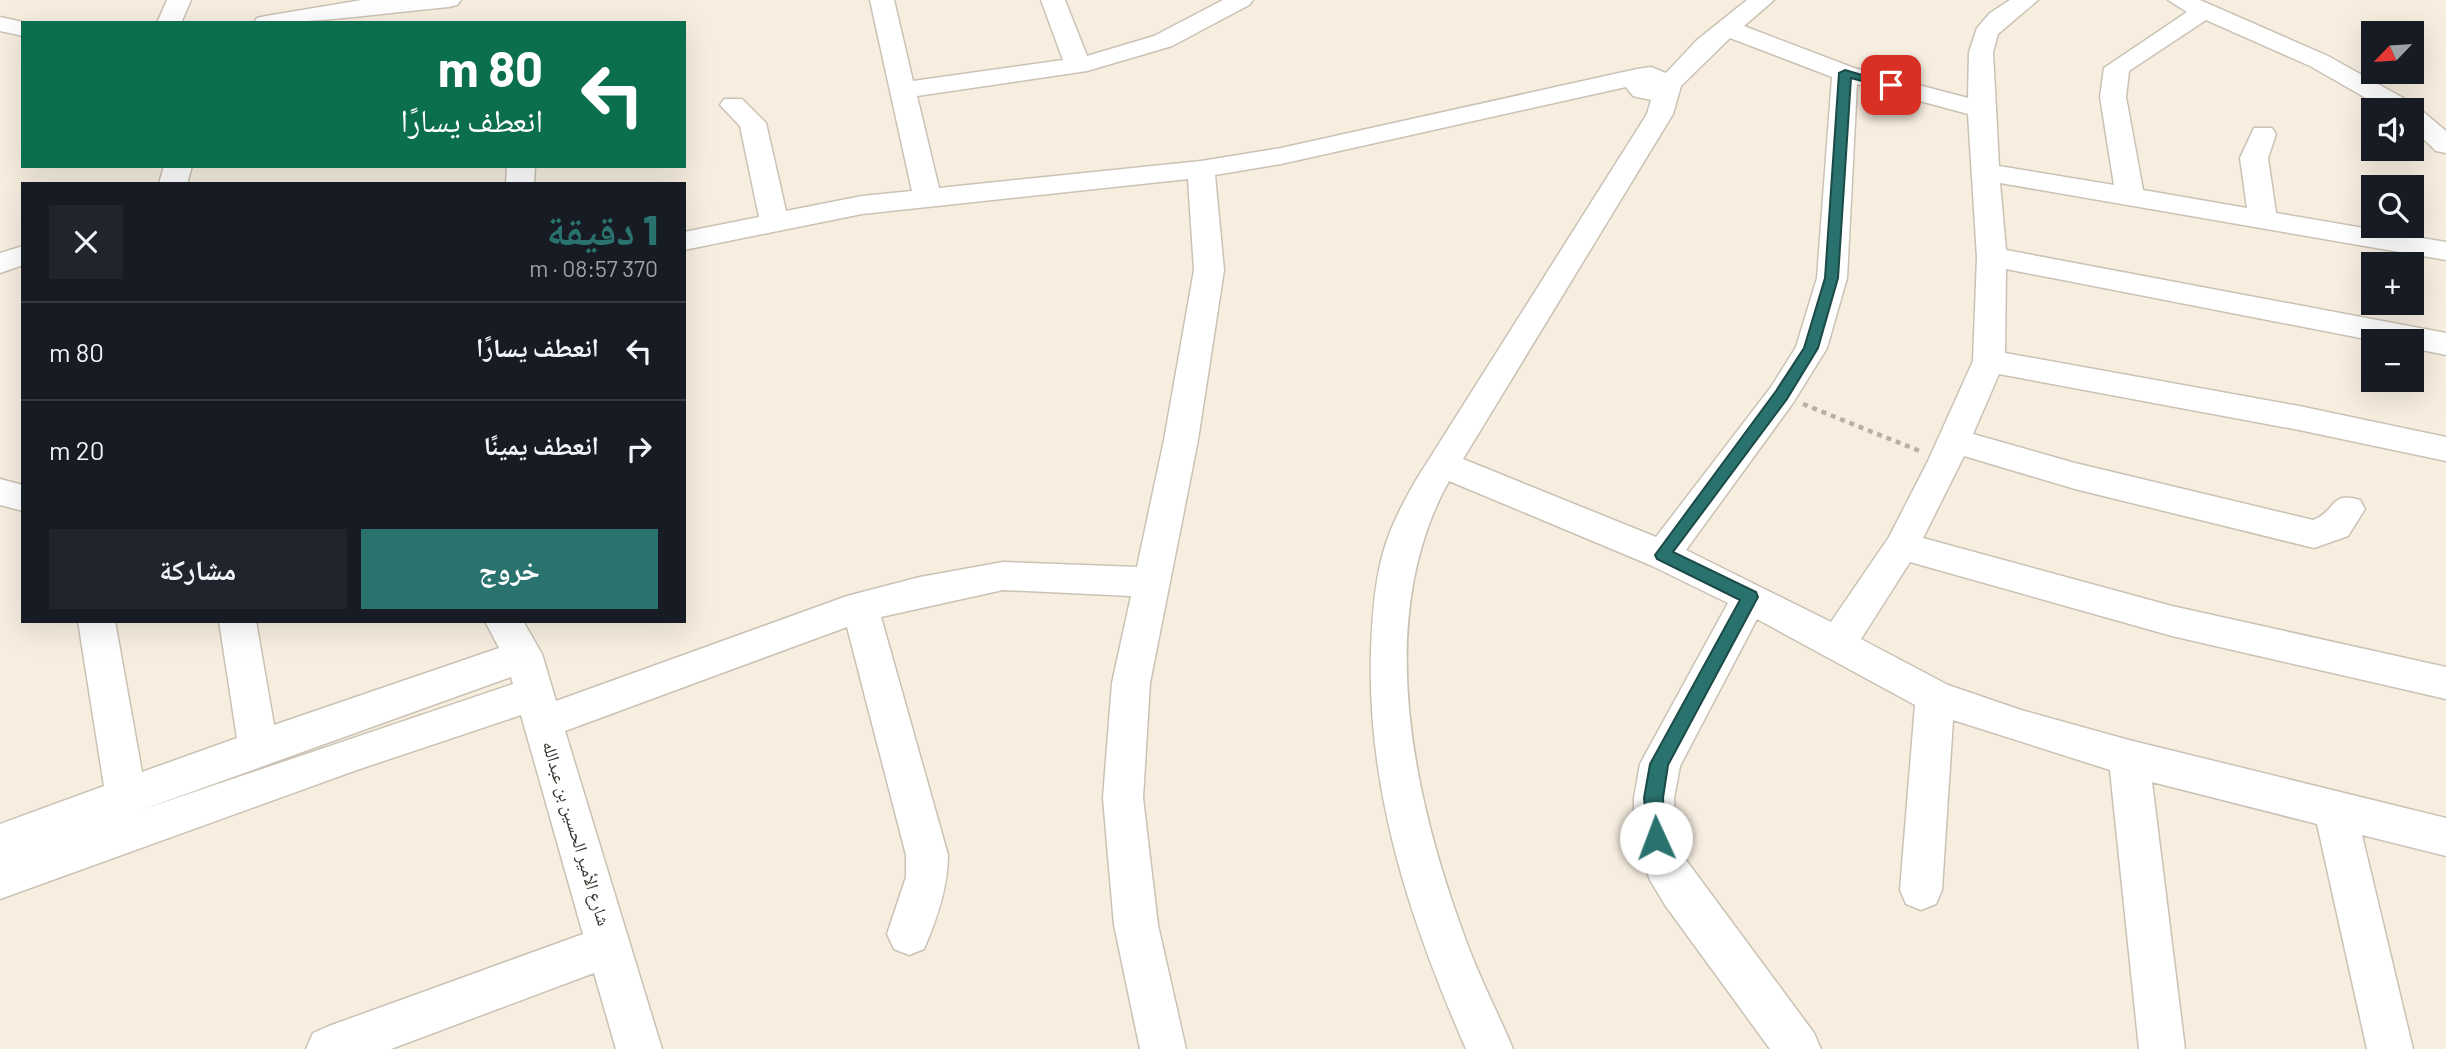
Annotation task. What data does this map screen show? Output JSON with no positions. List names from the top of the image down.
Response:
{
  "streets": {
    "street": ["شارع الأمير الحسين بن عبدالله"]
  },
  "north": "bottom left",
  "page": {
    "map_buttons": ["+", "−"],
    "turn": ["80 m", "انعطف يسارًا"],
    "heading": ["1 دقيقة", "370 m · 08:57"],
    "list": [
      {
        "name": "انعطف يسارًا",
        "value": "80 m"
      },
      {
        "name": "انعطف يمينًا",
        "value": "20 m"
      }
    ],
    "buttons": ["خروج", "مشاركة"]
  }
}
